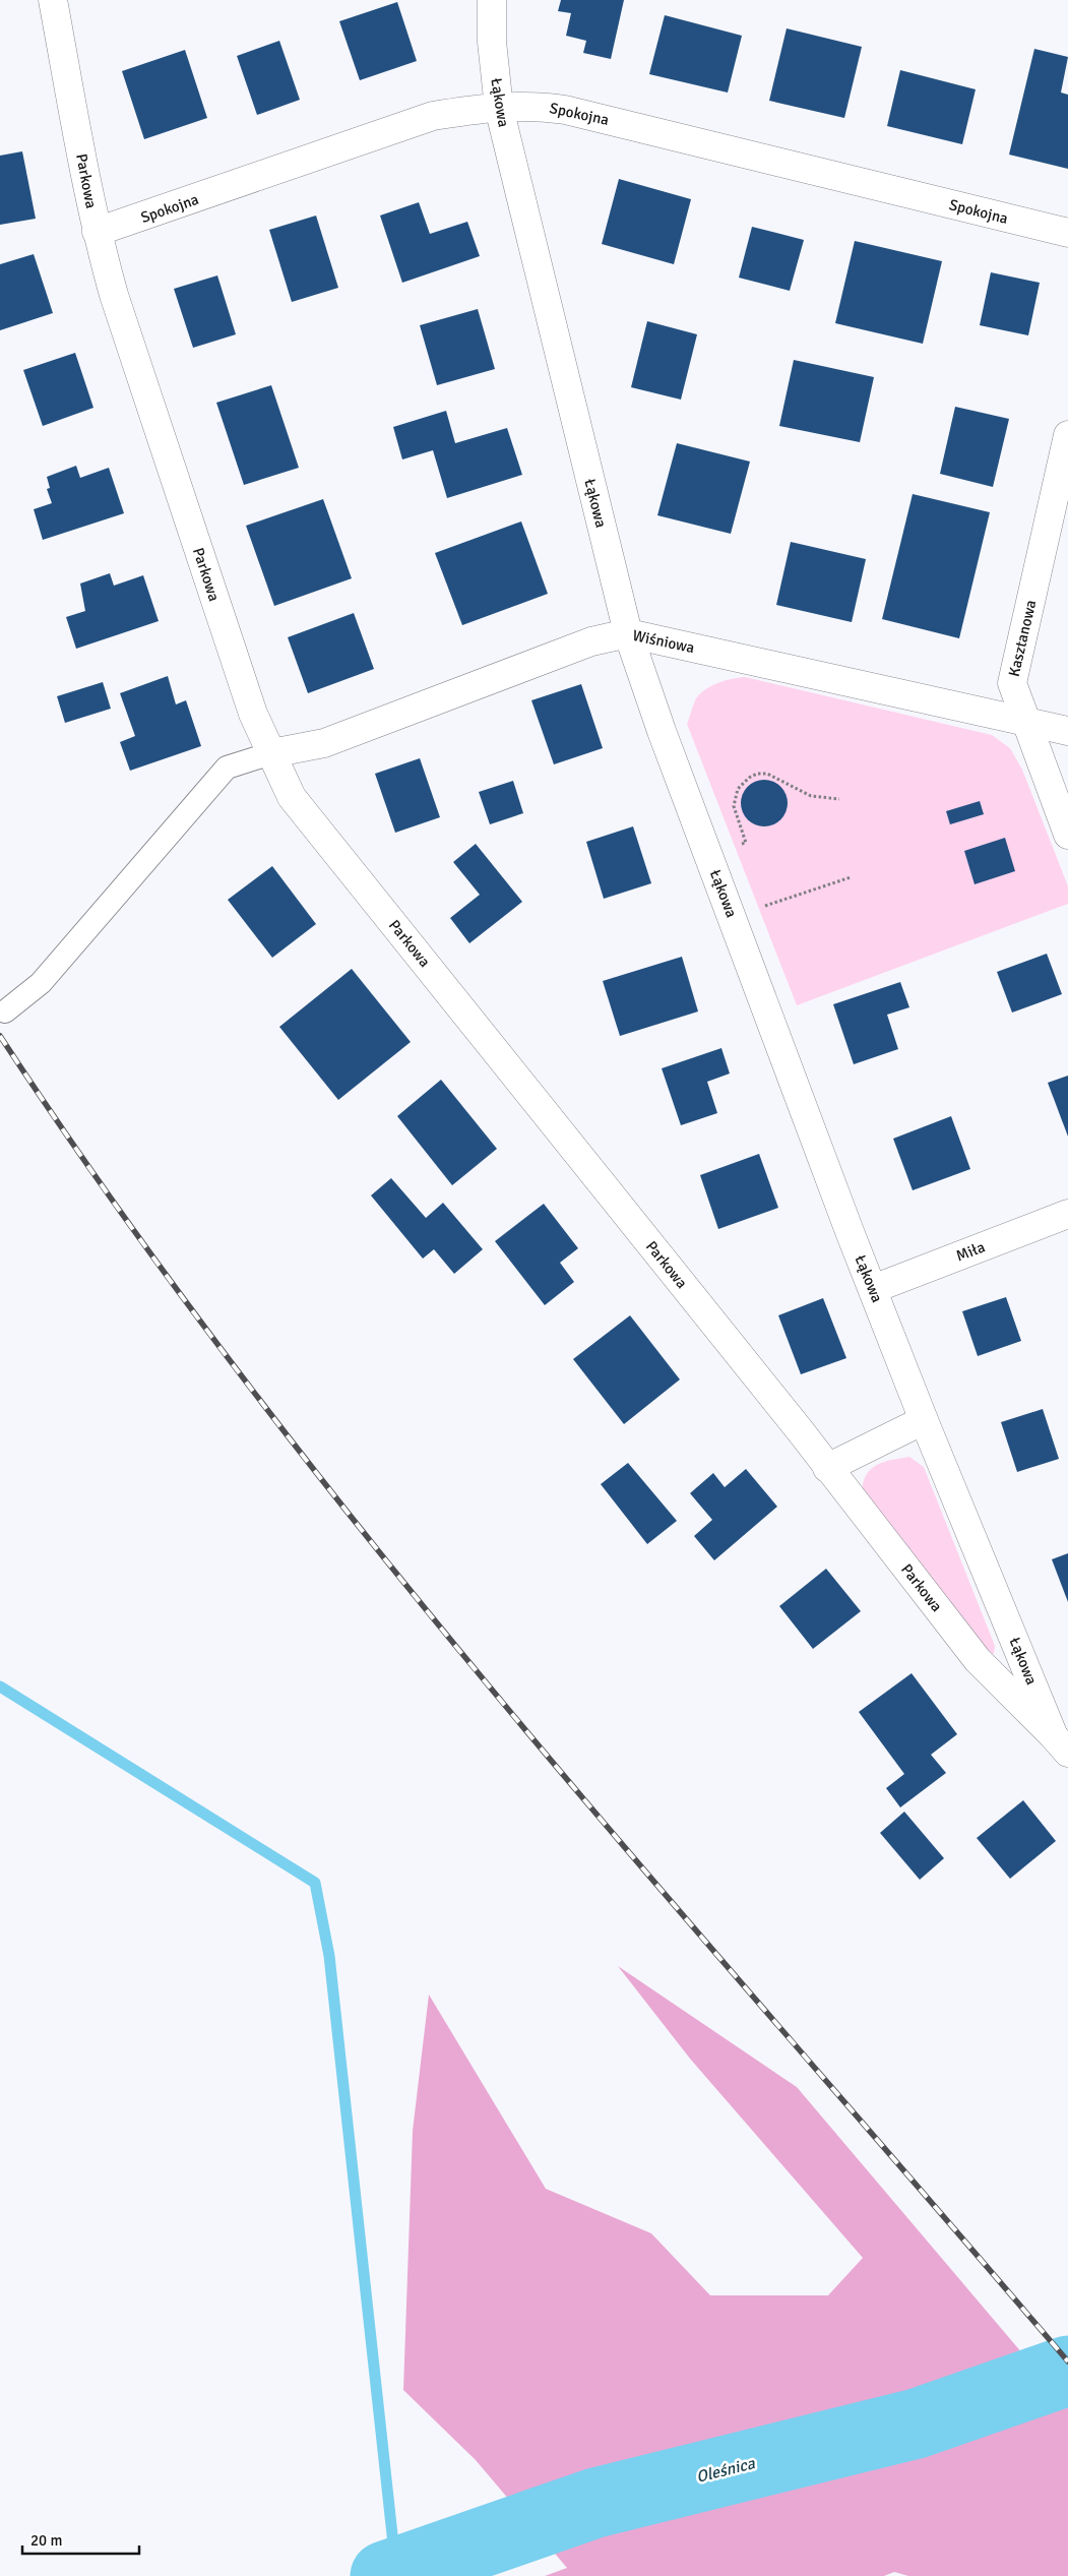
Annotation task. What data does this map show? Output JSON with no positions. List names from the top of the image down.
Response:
{
  "streets": {
    "street": [
      "Łąkowa",
      "Spokojna",
      "Parkowa",
      "Kasztanowa",
      "Wiśniowa",
      "Miła"
    ]
  },
  "crossings": [
    ["Łąkowa", "Spokojna"],
    ["Łąkowa", "Parkowa"],
    ["Łąkowa", "Wiśniowa"],
    ["Łąkowa", "Miła"],
    ["Spokojna", "Parkowa"],
    ["Parkowa", "Wiśniowa"],
    ["Kasztanowa", "Wiśniowa"]
  ],
  "water": ["Oleśnica"],
  "scale_bar": "20 m"
}
